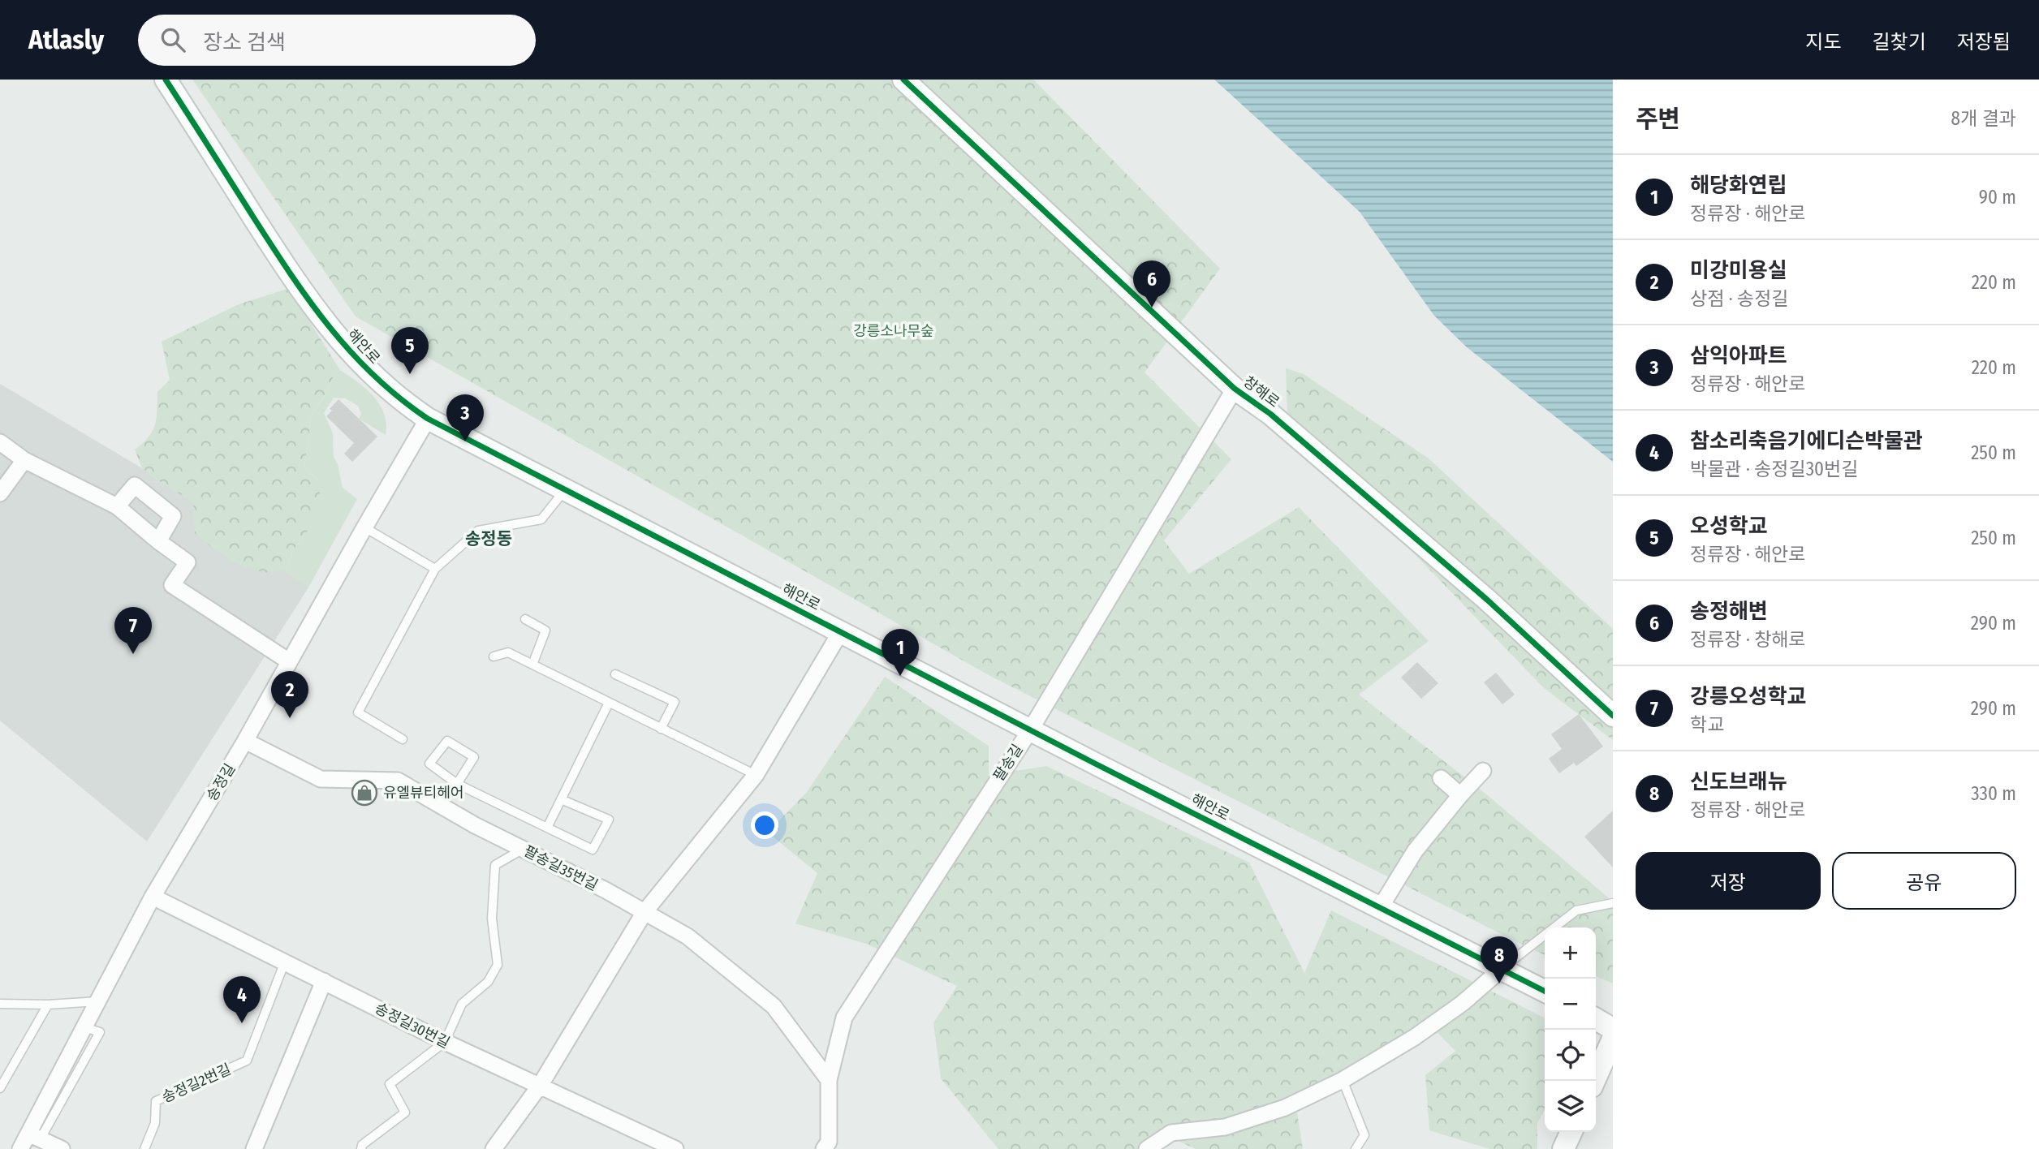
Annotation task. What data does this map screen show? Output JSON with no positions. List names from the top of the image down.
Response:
{
  "streets": {
    "street": [
      "해안로",
      "창해로",
      "팔송길",
      "송정길",
      "팔송길35번길",
      "송정길30번길"
    ],
    "lane": ["송정길2번길"]
  },
  "crossings": [
    ["해안로", "팔송길"],
    ["해안로", "송정길"],
    ["창해로", "팔송길"],
    ["팔송길", "팔송길35번길"],
    ["송정길", "팔송길35번길"],
    ["송정길", "송정길30번길"],
    ["송정길30번길", "송정길2번길"]
  ],
  "districts": ["송정동"],
  "parks": ["강릉소나무숲"],
  "places": {
    "shop": ["유엘뷰티헤어"]
  },
  "page": {
    "header": "Atlasly",
    "search": "장소 검색",
    "nav": ["지도", "길찾기", "저장됨"],
    "heading": ["주변", "8개 결과"],
    "list": [
      {
        "mark": "1",
        "name": "해당화연립",
        "note": "정류장 · 해안로",
        "value": "90 m"
      },
      {
        "mark": "2",
        "name": "미강미용실",
        "note": "상점 · 송정길",
        "value": "220 m"
      },
      {
        "mark": "3",
        "name": "삼익아파트",
        "note": "정류장 · 해안로",
        "value": "220 m"
      },
      {
        "mark": "4",
        "name": "참소리축음기에디슨박물관",
        "note": "박물관 · 송정길30번길",
        "value": "250 m"
      },
      {
        "mark": "5",
        "name": "오성학교",
        "note": "정류장 · 해안로",
        "value": "250 m"
      },
      {
        "mark": "6",
        "name": "송정해변",
        "note": "정류장 · 창해로",
        "value": "290 m"
      },
      {
        "mark": "7",
        "name": "강릉오성학교",
        "note": "학교",
        "value": "290 m"
      },
      {
        "mark": "8",
        "name": "신도브래뉴",
        "note": "정류장 · 해안로",
        "value": "330 m"
      }
    ],
    "pins": [
      "6",
      "5",
      "3",
      "7",
      "1",
      "2",
      "8",
      "4"
    ],
    "buttons": ["저장", "공유"],
    "map_buttons": ["+", "−"]
  }
}
